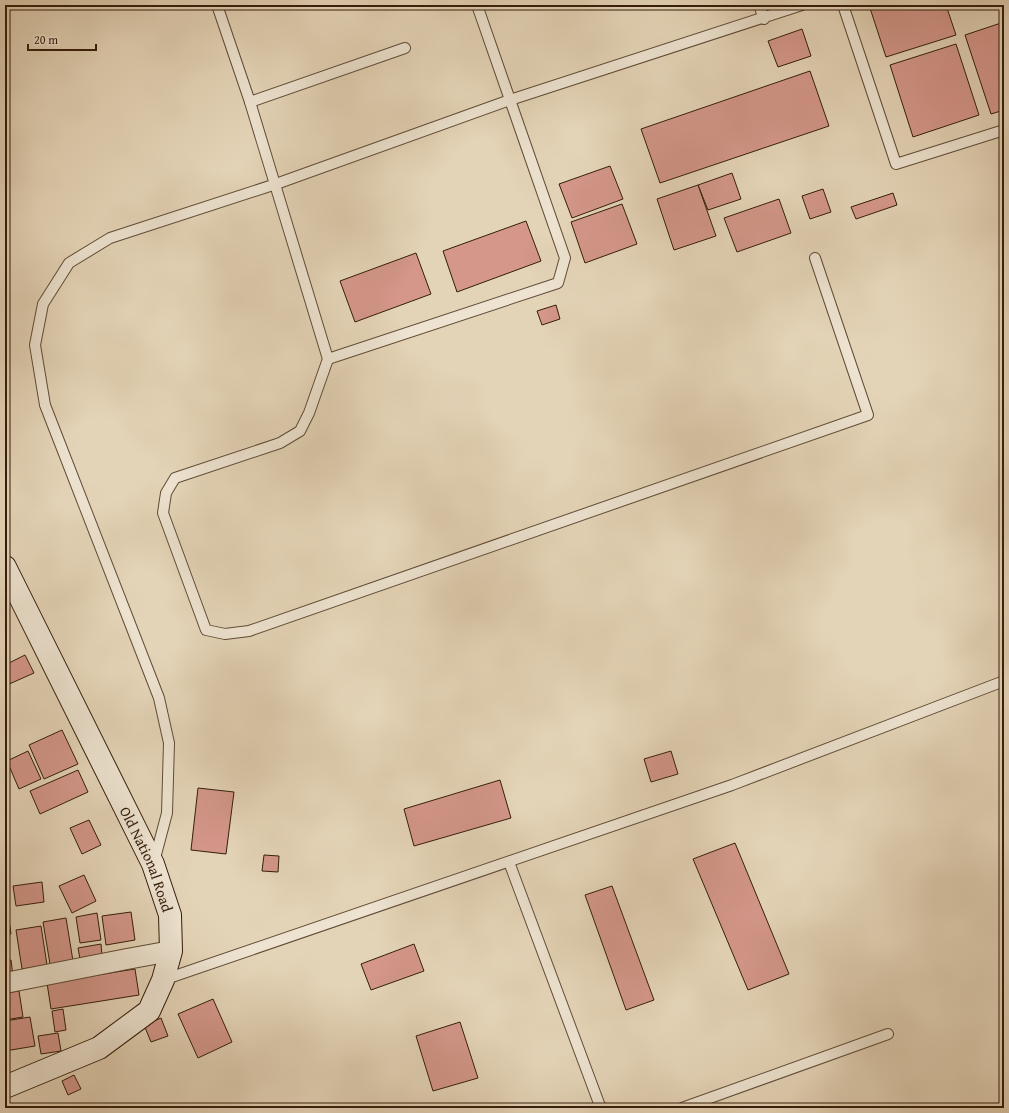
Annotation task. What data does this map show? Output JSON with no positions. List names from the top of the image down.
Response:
{
  "streets": {
    "main road": ["Old National Road"]
  },
  "scale_bar": "20 m"
}
